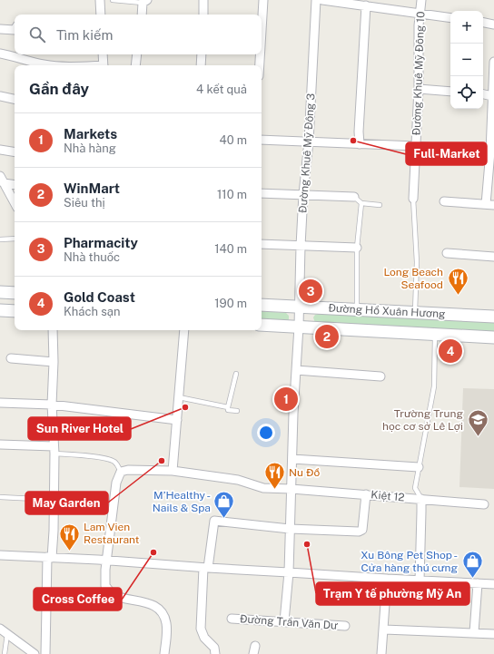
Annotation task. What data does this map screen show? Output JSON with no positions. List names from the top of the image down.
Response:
{
  "streets": {
    "main road": ["Đường Hồ Xuân Hương"],
    "street": [
      "Đường Khuê Mỹ Đông 10",
      "Đường Khuê Mỹ Đông 3",
      "Kiệt 12",
      "Đường Trần Văn Dư"
    ]
  },
  "crossings": [
    ["Đường Khuê Mỹ Đông 3", "Đường Hồ Xuân Hương"],
    ["Đường Khuê Mỹ Đông 3", "Kiệt 12"],
    ["Đường Khuê Mỹ Đông 3", "Đường Trần Văn Dư"]
  ],
  "places": {
    "other": [
      "Full-Market",
      "Sun River Hotel",
      "May Garden",
      "Trạm Y tế phường Mỹ An",
      "Cross Coffee"
    ],
    "restaurant": ["Long Beach Seafood", "Nu Đồ", "Lam Vien Restaurant"],
    "school or university": ["Trường Trung học cơ sở Lê Lợi"],
    "shop": ["M’Healthy - Nails & Spa", "Xu Bông Pet Shop - Cửa hàng thú cưng"]
  },
  "page": {
    "map_buttons": ["+", "−"],
    "search": "Tìm kiếm",
    "heading": ["Gần đây", "4 kết quả"],
    "list": [
      {
        "mark": "1",
        "name": "Markets",
        "note": "Nhà hàng",
        "value": "40 m"
      },
      {
        "mark": "2",
        "name": "WinMart",
        "note": "Siêu thị",
        "value": "110 m"
      },
      {
        "mark": "3",
        "name": "Pharmacity",
        "note": "Nhà thuốc",
        "value": "140 m"
      },
      {
        "mark": "4",
        "name": "Gold Coast",
        "note": "Khách sạn",
        "value": "190 m"
      }
    ],
    "pins": [
      "3",
      "2",
      "4",
      "1"
    ]
  }
}
